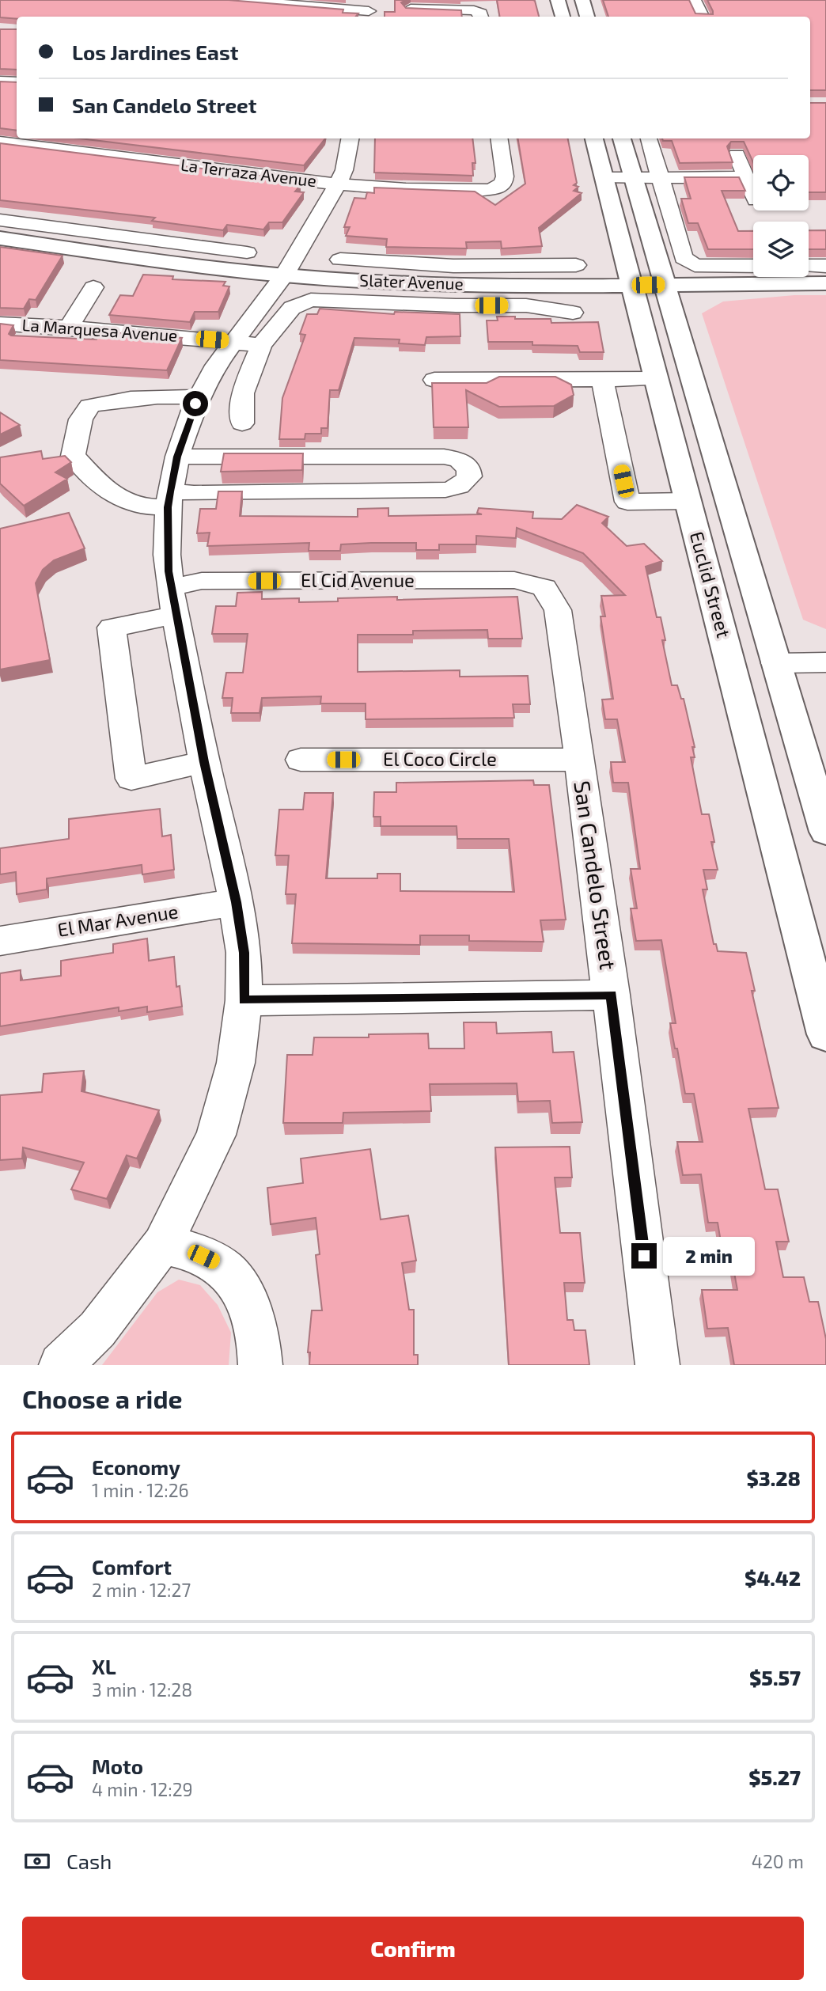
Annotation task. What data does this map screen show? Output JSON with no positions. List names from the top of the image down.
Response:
{
  "streets": {
    "main road": ["Slater Avenue", "Euclid Street"],
    "street": [
      "La Terraza Avenue",
      "La Marquesa Avenue",
      "El Cid Avenue",
      "El Coco Circle",
      "San Candelo Street",
      "El Mar Avenue"
    ]
  },
  "crossings": [
    ["Slater Avenue", "Euclid Street"],
    ["El Cid Avenue", "San Candelo Street"],
    ["El Coco Circle", "San Candelo Street"]
  ],
  "page": {
    "banner": ["Los Jardines East", "San Candelo Street"],
    "bubble": "2 min",
    "heading": "Choose a ride",
    "list": [
      {
        "name": "Economy",
        "note": "1 min · 12:26",
        "value": "$3.28"
      },
      {
        "name": "Comfort",
        "note": "2 min · 12:27",
        "value": "$4.42"
      },
      {
        "name": "XL",
        "note": "3 min · 12:28",
        "value": "$5.57"
      },
      {
        "name": "Moto",
        "note": "4 min · 12:29",
        "value": "$5.27"
      }
    ],
    "pay": ["Cash", "420 m"],
    "buttons": "Confirm"
  }
}
